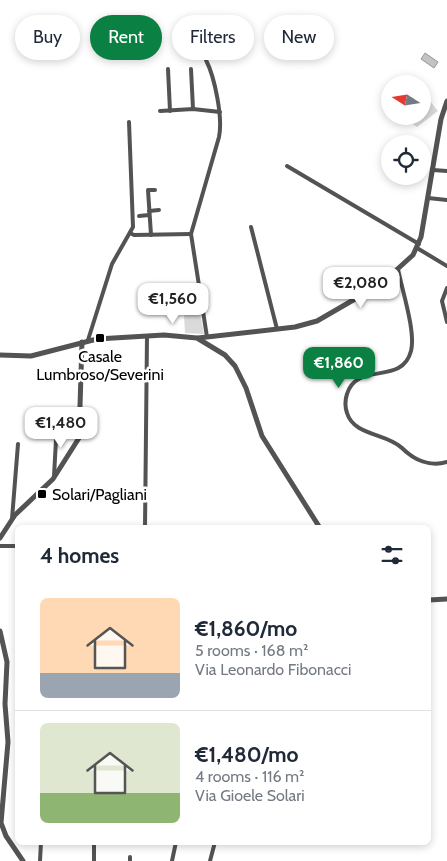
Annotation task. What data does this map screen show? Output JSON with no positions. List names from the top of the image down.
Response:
{
  "places": {
    "transit": ["Casale Lumbroso/Severini", "Solari/Pagliani"]
  },
  "north": "left",
  "page": {
    "chip": [
      "Buy",
      "Rent",
      "Filters",
      "New"
    ],
    "price": [
      "€2,080",
      "€1,560",
      "€1,860",
      "€1,480"
    ],
    "heading": "4 homes",
    "list": [
      {
        "name": "€1,860/mo",
        "note": "5 rooms · 168 m² · Via Leonardo Fibonacci"
      },
      {
        "name": "€1,480/mo",
        "note": "4 rooms · 116 m² · Via Gioele Solari"
      }
    ]
  }
}
